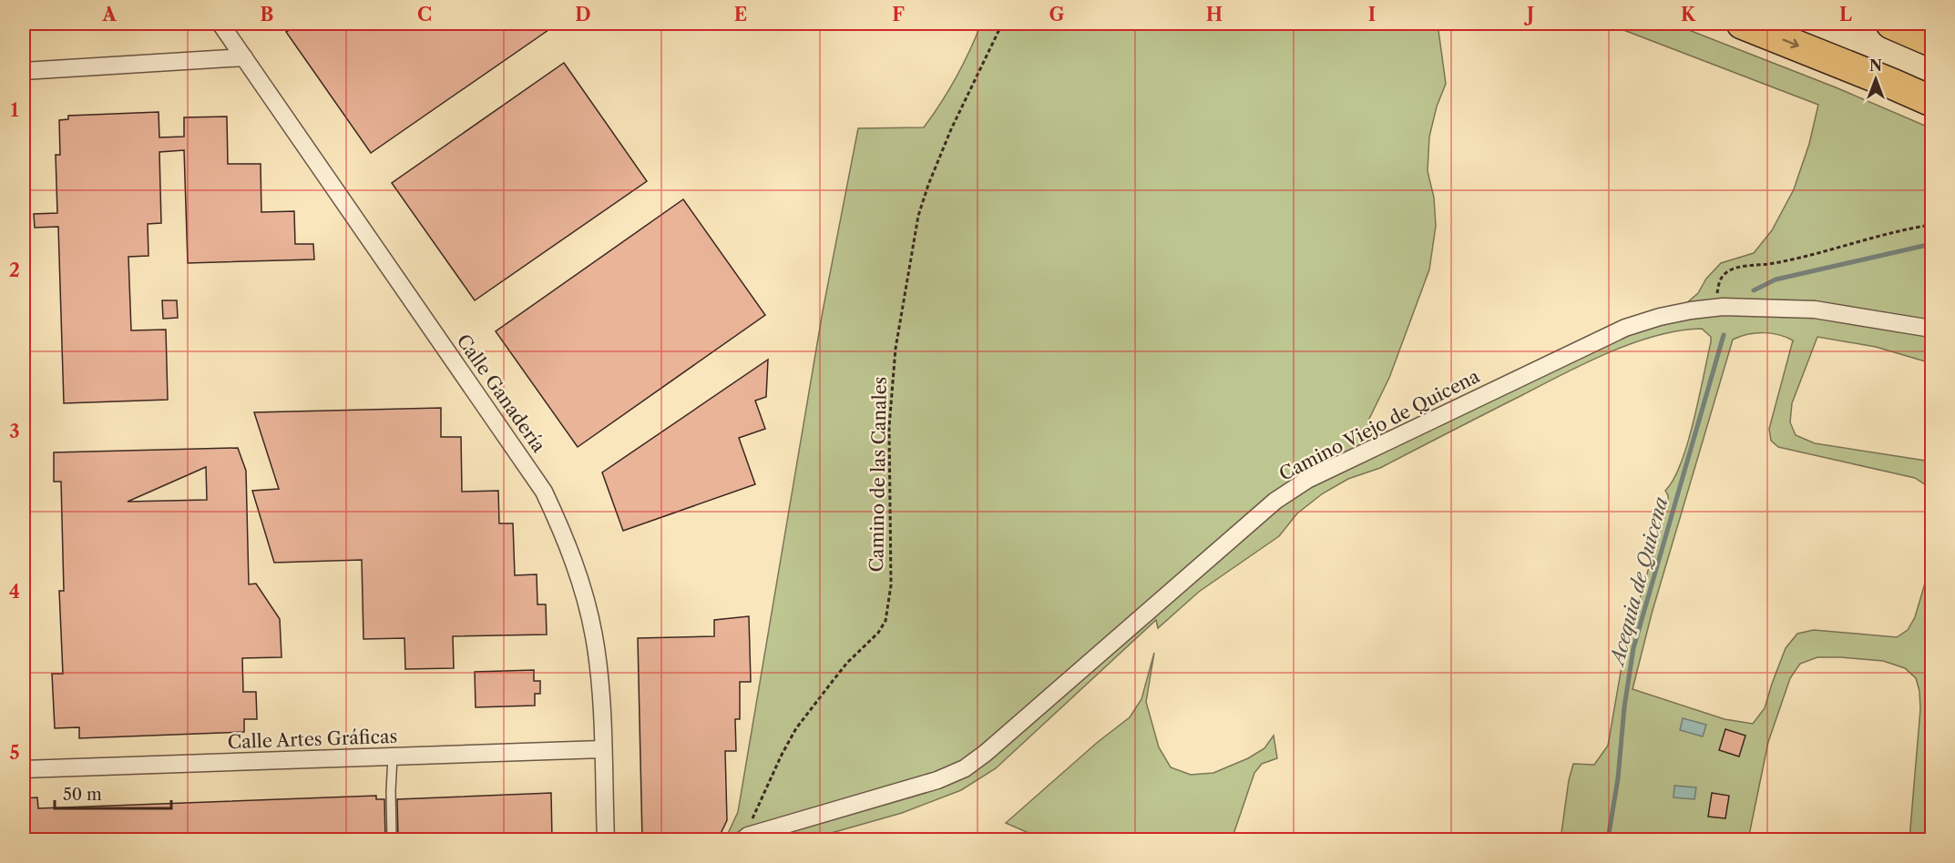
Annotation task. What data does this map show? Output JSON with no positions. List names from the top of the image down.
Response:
{
  "streets": {
    "street": ["Calle Ganadería", "Camino Viejo de Quicena", "Calle Artes Gráficas"],
    "path": ["Camino de las Canales"]
  },
  "crossings": [
    ["Calle Ganadería", "Calle Artes Gráficas"],
    ["Camino Viejo de Quicena", "Camino de las Canales"]
  ],
  "water": ["Acequia de Quicena"],
  "scale_bar": "50 m",
  "north": "top",
  "grid": {
    "columns": [
      "A",
      "B",
      "C",
      "D",
      "E",
      "F",
      "G",
      "H",
      "I",
      "J",
      "K",
      "L"
    ],
    "rows": [
      "1",
      "2",
      "3",
      "4",
      "5"
    ]
  }
}
